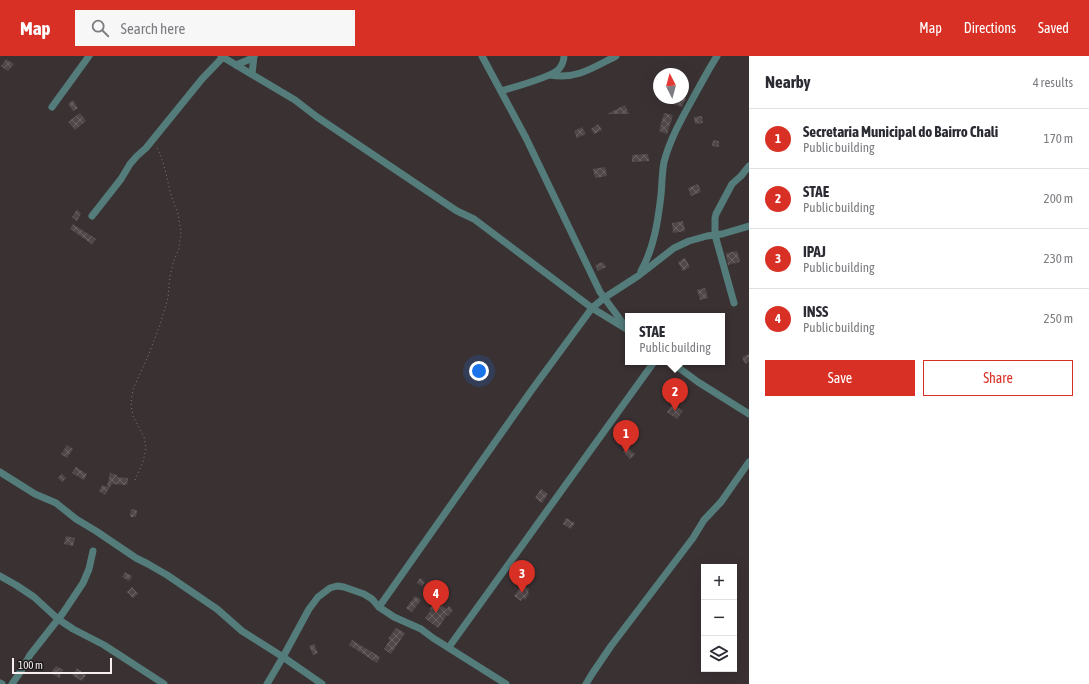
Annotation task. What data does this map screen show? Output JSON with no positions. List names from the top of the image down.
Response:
{
  "scale_bar": "100 m",
  "north": "top",
  "page": {
    "header": "Map",
    "search": "Search here",
    "nav": ["Map", "Directions", "Saved"],
    "heading": ["Nearby", "4 results"],
    "list": [
      {
        "mark": "1",
        "name": "Secretaria Municipal do Bairro Chali",
        "note": "Public building",
        "value": "170 m"
      },
      {
        "mark": "2",
        "name": "STAE",
        "note": "Public building",
        "value": "200 m"
      },
      {
        "mark": "3",
        "name": "IPAJ",
        "note": "Public building",
        "value": "230 m"
      },
      {
        "mark": "4",
        "name": "INSS",
        "note": "Public building",
        "value": "250 m"
      }
    ],
    "popup": ["STAE", "Public building"],
    "buttons": ["Save", "Share"],
    "pins": [
      "2",
      "1",
      "3",
      "4"
    ],
    "map_buttons": ["+", "−"],
    "scale": "100 m"
  }
}
